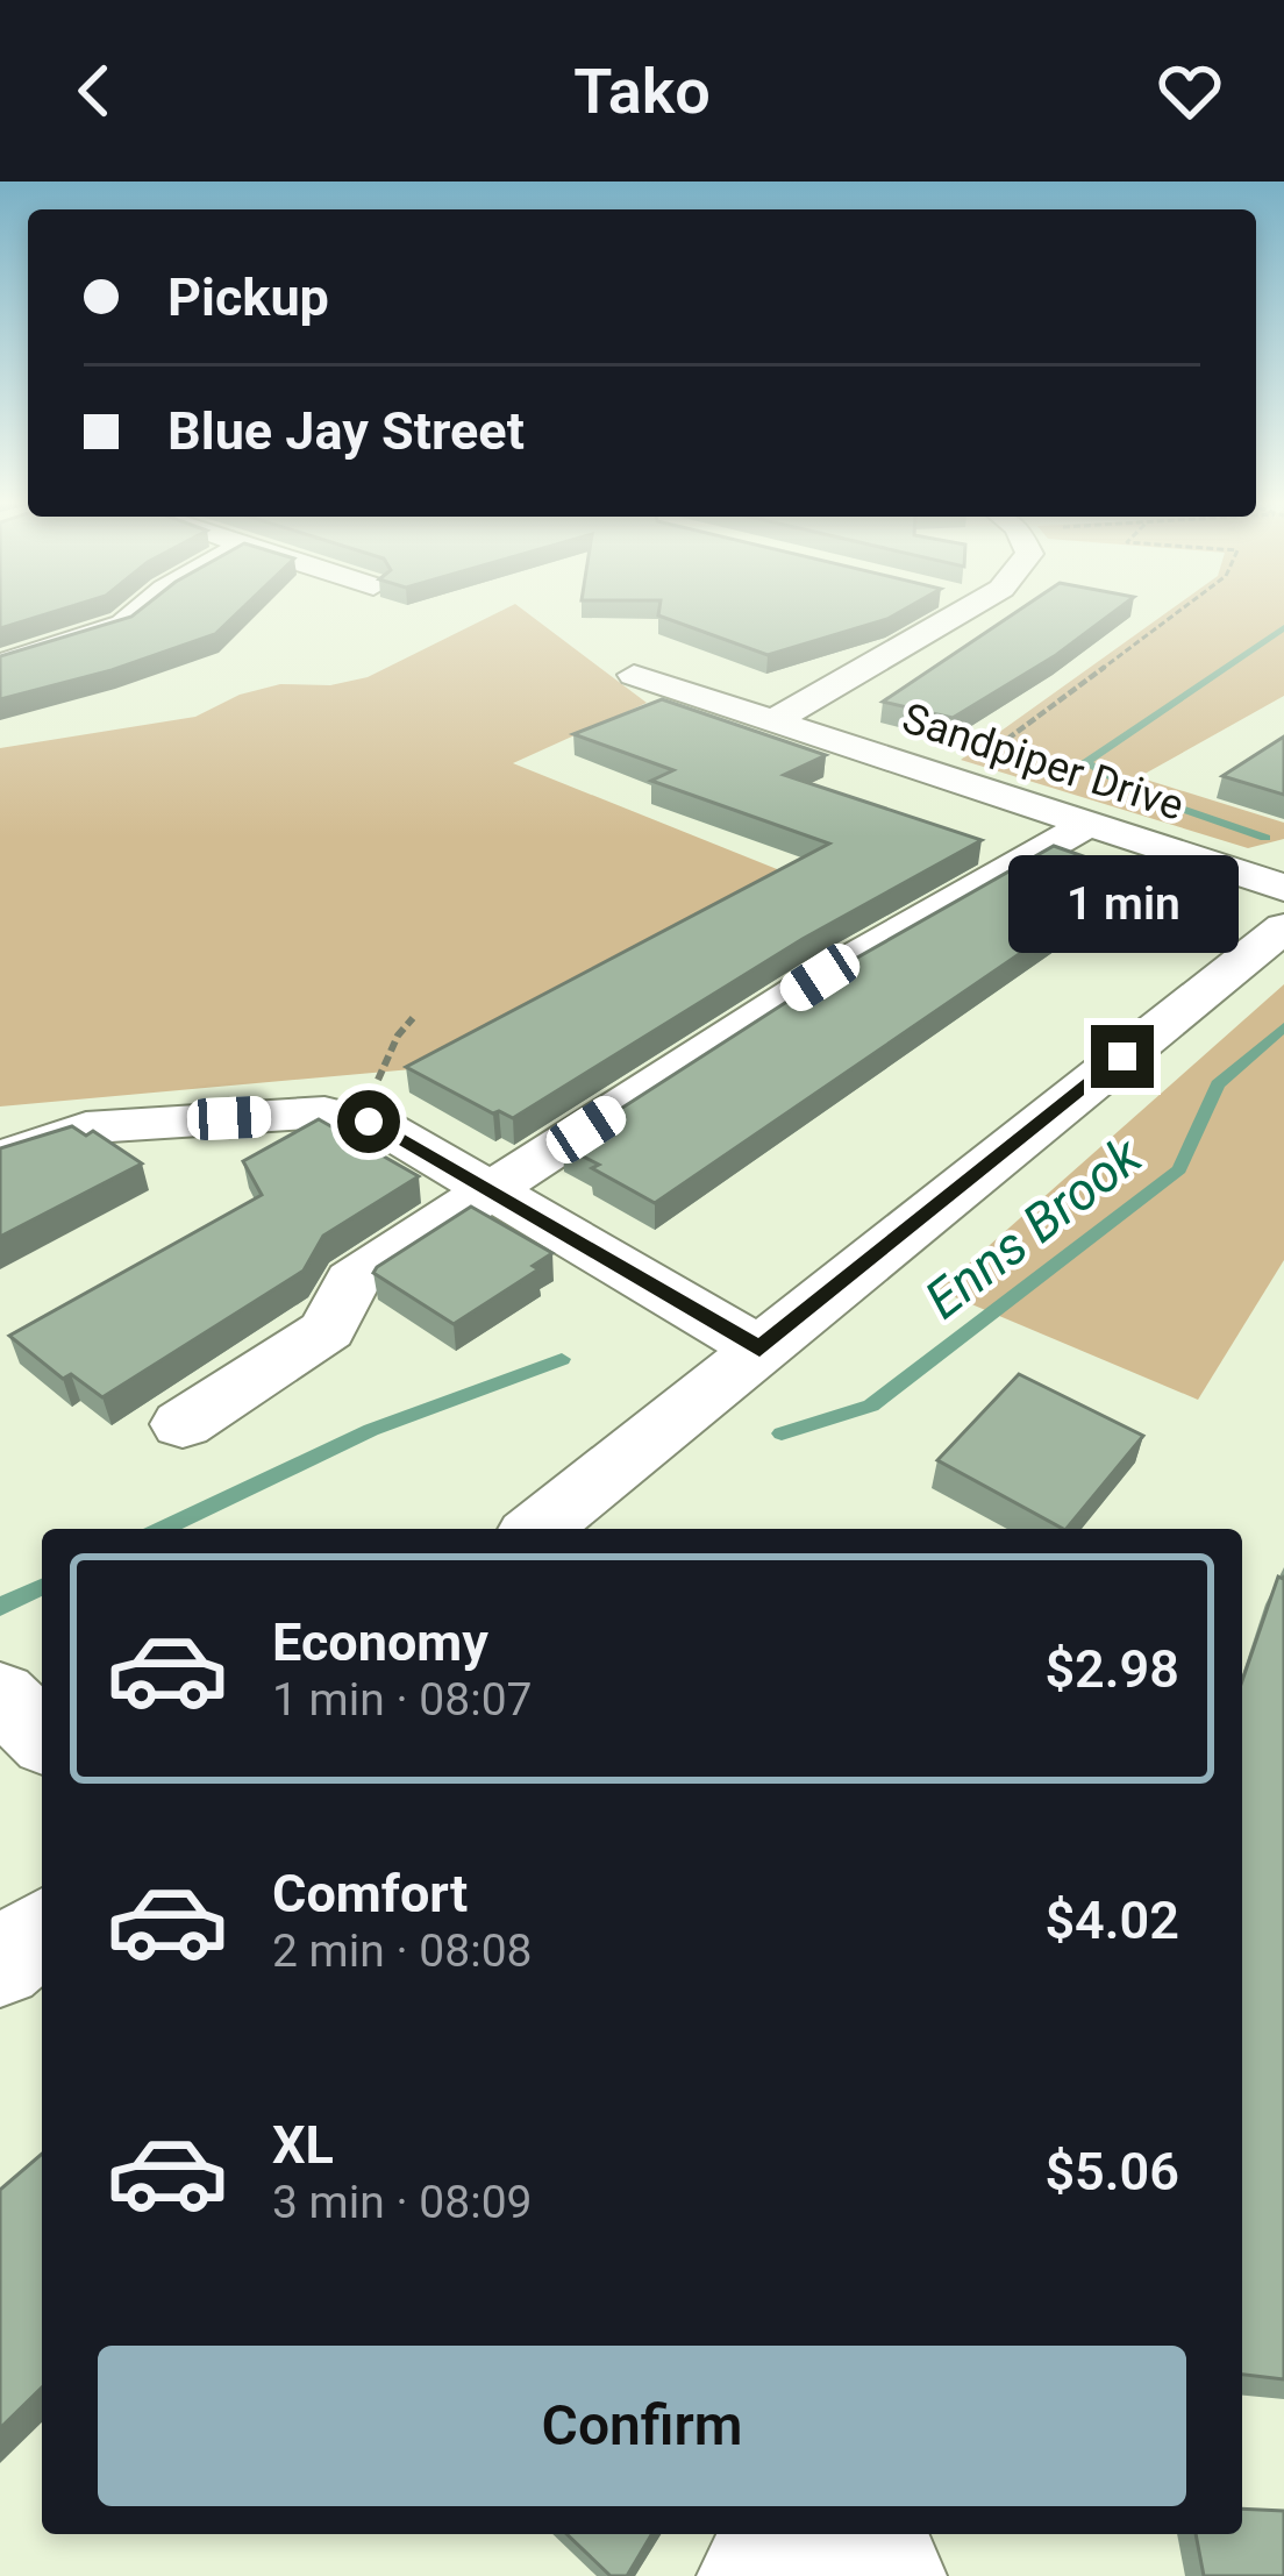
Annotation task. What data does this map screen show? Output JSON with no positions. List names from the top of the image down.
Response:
{
  "streets": {
    "street": ["Sandpiper Drive"]
  },
  "water": ["Enns Brook"],
  "page": {
    "header": "Tako",
    "banner": ["Pickup", "Blue Jay Street"],
    "bubble": "1 min",
    "list": [
      {
        "name": "Economy",
        "note": "1 min · 08:07",
        "value": "$2.98"
      },
      {
        "name": "Comfort",
        "note": "2 min · 08:08",
        "value": "$4.02"
      },
      {
        "name": "XL",
        "note": "3 min · 08:09",
        "value": "$5.06"
      }
    ],
    "buttons": "Confirm"
  }
}
